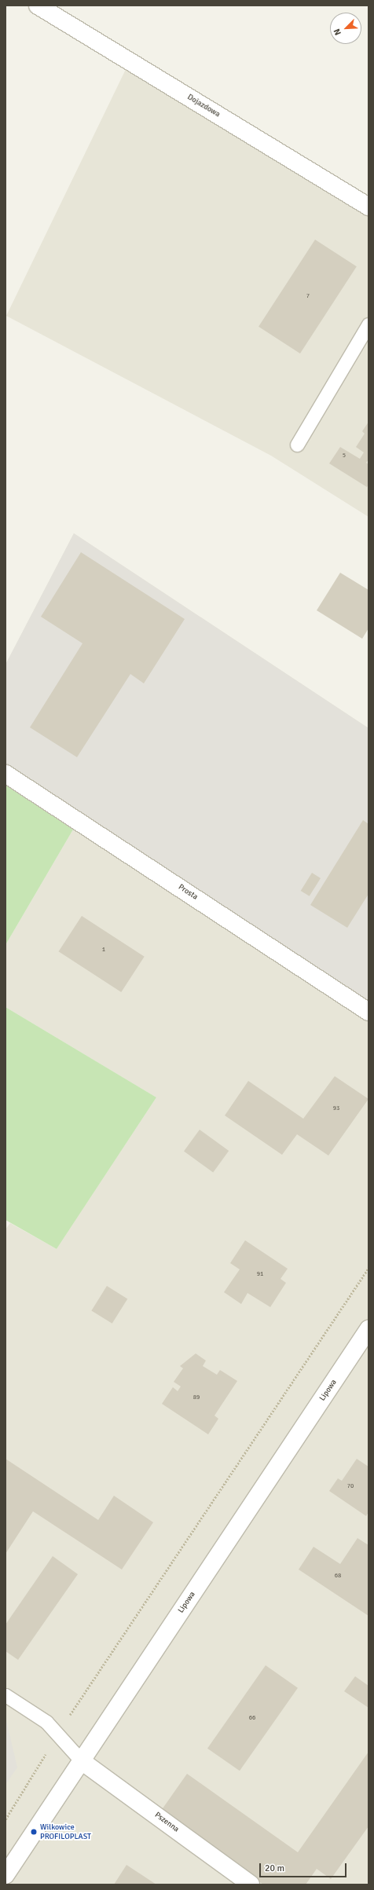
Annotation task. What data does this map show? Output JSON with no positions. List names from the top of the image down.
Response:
{
  "streets": {
    "street": [
      "Dojazdowa",
      "Prosta",
      "Lipowa",
      "Pszenna"
    ]
  },
  "crossings": [
    ["Lipowa", "Pszenna"]
  ],
  "places": ["Wilkowice PROFILOPLAST"],
  "house_numbers": [
    "7",
    "5",
    "1",
    "93",
    "91",
    "89",
    "70",
    "68",
    "66"
  ],
  "scale_bar": "20 m",
  "north": "bottom left"
}
